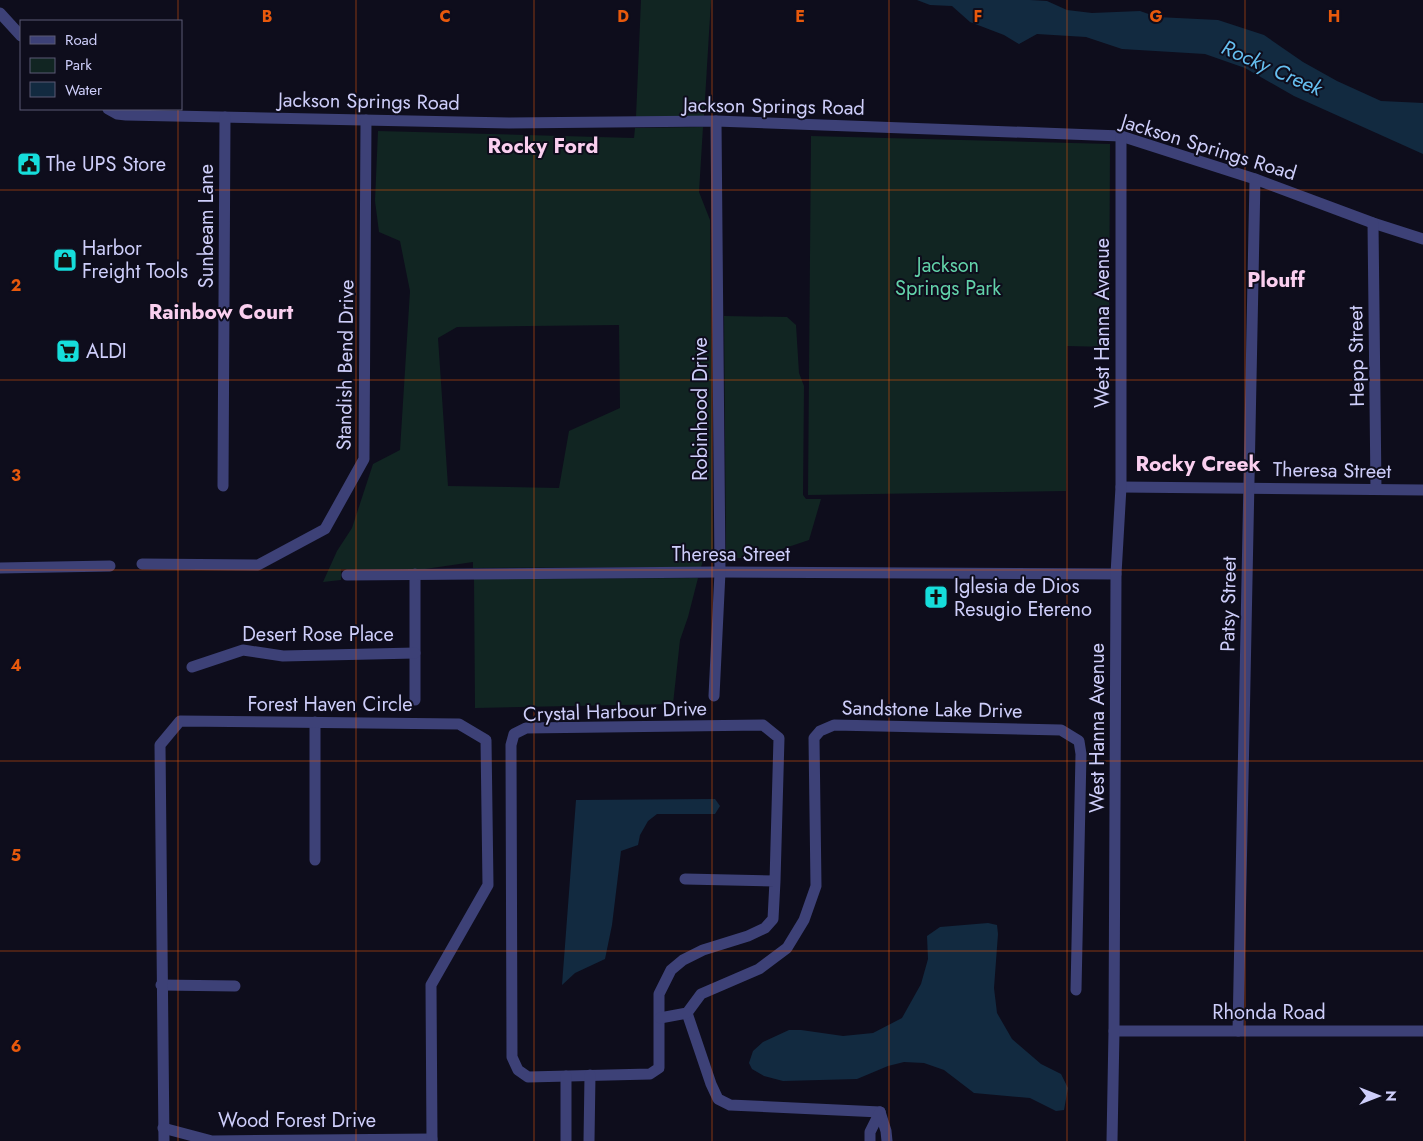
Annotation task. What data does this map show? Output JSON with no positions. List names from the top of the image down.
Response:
{
  "streets": {
    "street": [
      "Jackson Springs Road",
      "Sunbeam Lane",
      "West Hanna Avenue",
      "Hepp Street",
      "Standish Bend Drive",
      "Robinhood Drive",
      "Theresa Street",
      "Patsy Street",
      "Desert Rose Place",
      "Forest Haven Circle",
      "Sandstone Lake Drive",
      "Crystal Harbour Drive",
      "Rhonda Road",
      "Wood Forest Drive"
    ]
  },
  "crossings": [
    ["Jackson Springs Road", "Sunbeam Lane"],
    ["Jackson Springs Road", "West Hanna Avenue"],
    ["Jackson Springs Road", "Hepp Street"],
    ["Jackson Springs Road", "Standish Bend Drive"],
    ["Jackson Springs Road", "Robinhood Drive"],
    ["Jackson Springs Road", "Patsy Street"],
    ["West Hanna Avenue", "Theresa Street"],
    ["West Hanna Avenue", "Rhonda Road"],
    ["Hepp Street", "Theresa Street"],
    ["Robinhood Drive", "Theresa Street"],
    ["Theresa Street", "Patsy Street"],
    ["Patsy Street", "Rhonda Road"],
    ["Forest Haven Circle", "Wood Forest Drive"]
  ],
  "districts": [
    "Rocky Ford",
    "Plouff",
    "Rainbow Court",
    "Rocky Creek"
  ],
  "water": ["Rocky Creek"],
  "parks": ["Jackson Springs Park"],
  "places": {
    "public building": ["The UPS Store"],
    "shop": ["Harbor Freight Tools"],
    "supermarket": ["ALDI"],
    "church": ["Iglesia de Dios Resugio Etereno"]
  },
  "legend": ["Road", "Park", "Water"],
  "north": "right",
  "grid": {
    "columns": [
      "B",
      "C",
      "D",
      "E",
      "F",
      "G",
      "H"
    ],
    "rows": [
      "2",
      "3",
      "4",
      "5",
      "6"
    ]
  }
}
